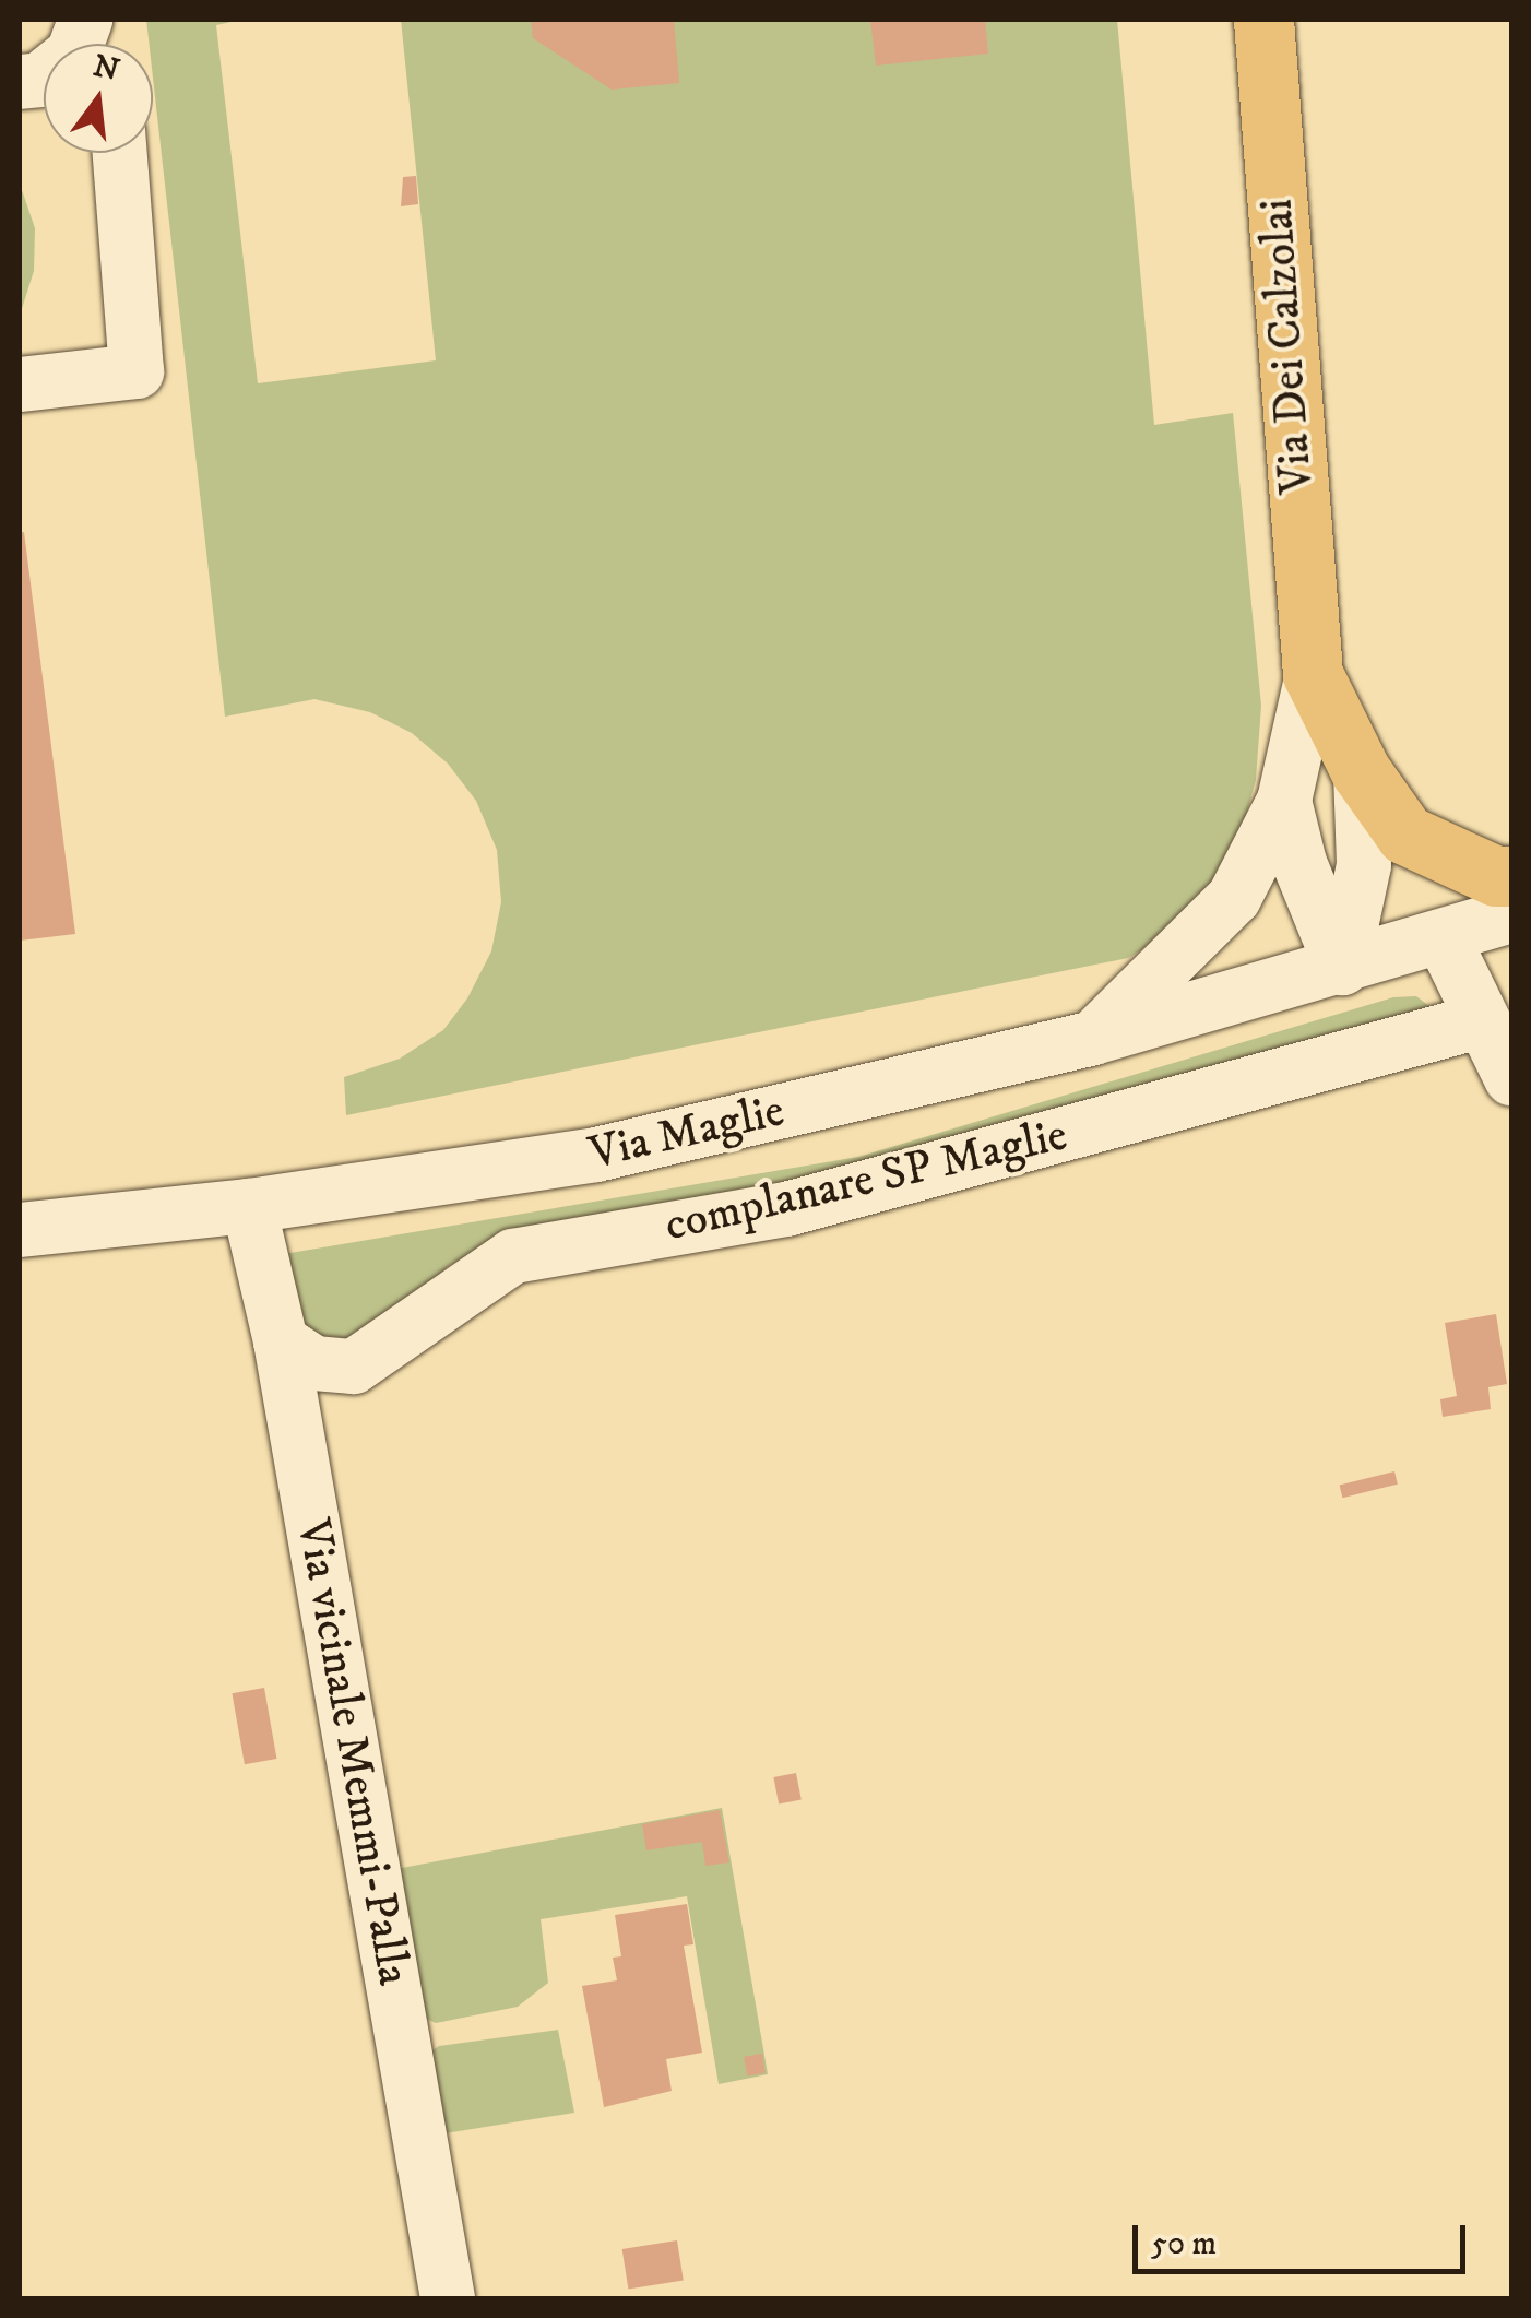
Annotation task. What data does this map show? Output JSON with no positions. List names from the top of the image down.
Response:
{
  "streets": {
    "main road": ["Via Dei Calzolai"],
    "street": ["Via Maglie", "complanare SP Maglie", "Via vicinale Memmi-Palla"]
  },
  "crossings": [
    ["Via Maglie", "Via vicinale Memmi-Palla"],
    ["complanare SP Maglie", "Via vicinale Memmi-Palla"]
  ],
  "scale_bar": "50 m",
  "north": "top"
}
